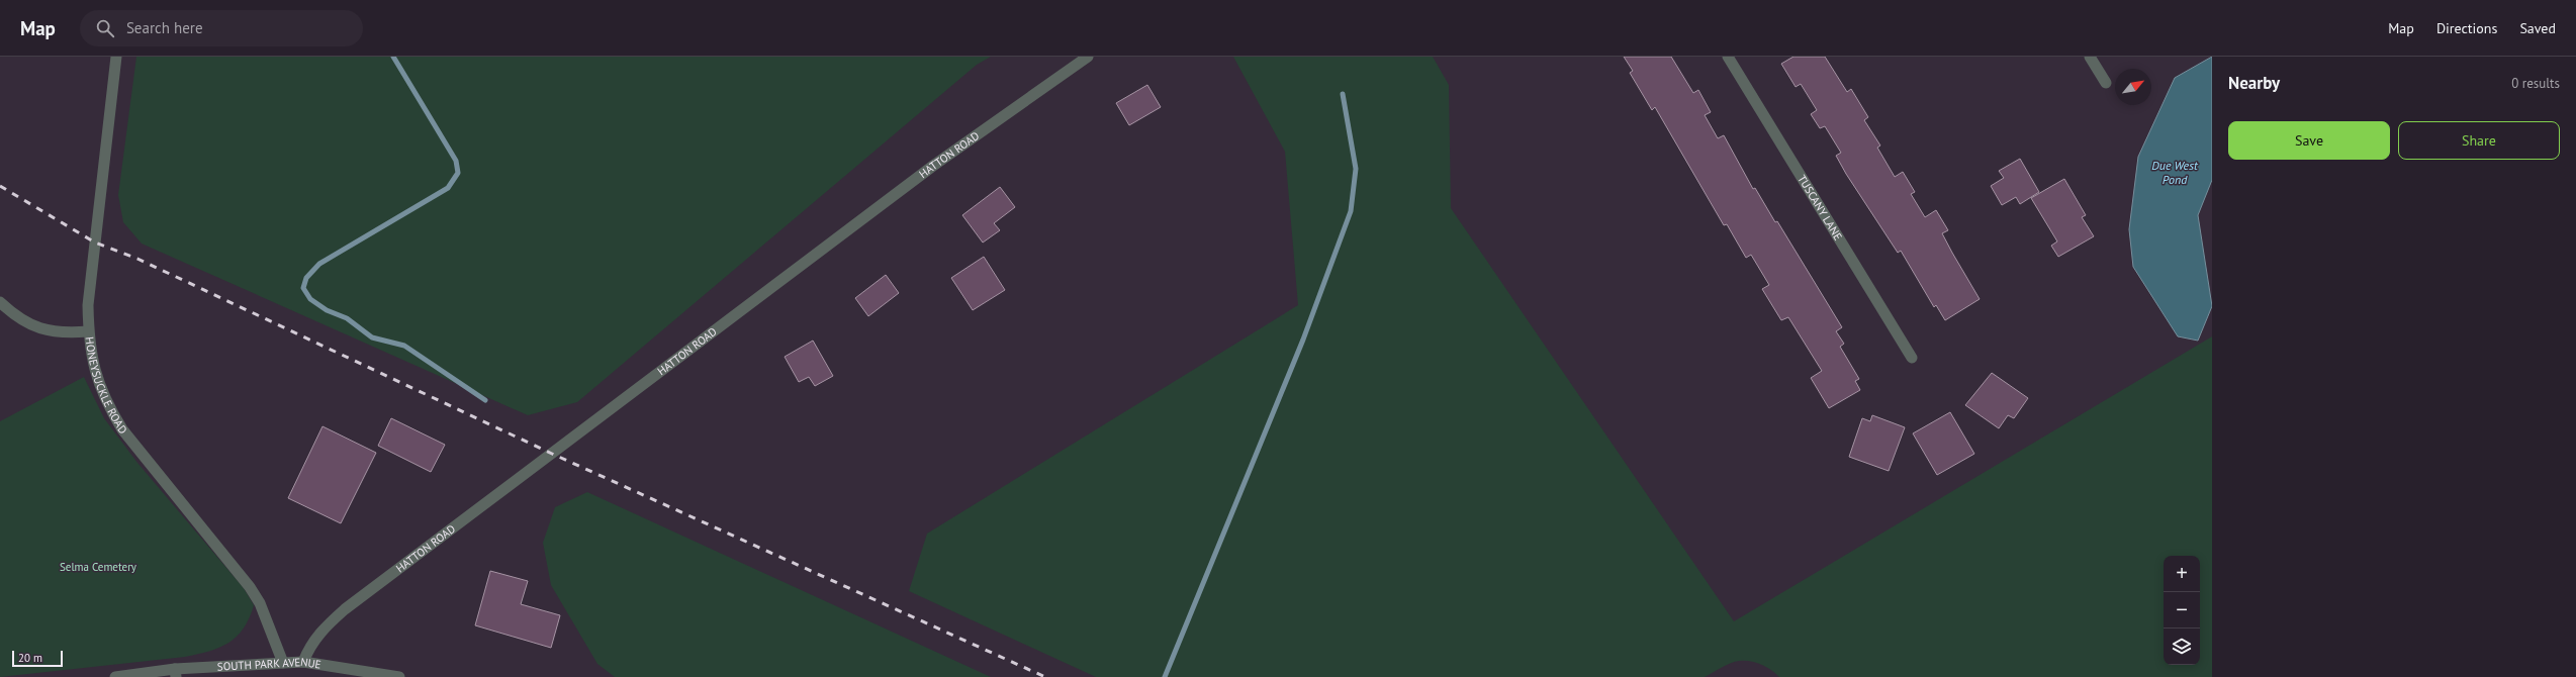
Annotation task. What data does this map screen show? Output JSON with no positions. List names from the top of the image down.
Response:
{
  "streets": {
    "street": [
      "HATTON ROAD",
      "TUSCANY LANE",
      "HONEYSUCKLE ROAD",
      "SOUTH PARK AVENUE"
    ]
  },
  "crossings": [
    ["HATTON ROAD", "SOUTH PARK AVENUE"],
    ["HONEYSUCKLE ROAD", "SOUTH PARK AVENUE"]
  ],
  "water": ["Due West Pond"],
  "parks": ["Selma Cemetery"],
  "scale_bar": "20 m",
  "north": "top right",
  "page": {
    "header": "Map",
    "search": "Search here",
    "nav": ["Map", "Directions", "Saved"],
    "heading": ["Nearby", "0 results"],
    "buttons": ["Save", "Share"],
    "map_buttons": ["+", "−"],
    "scale": "20 m"
  }
}
